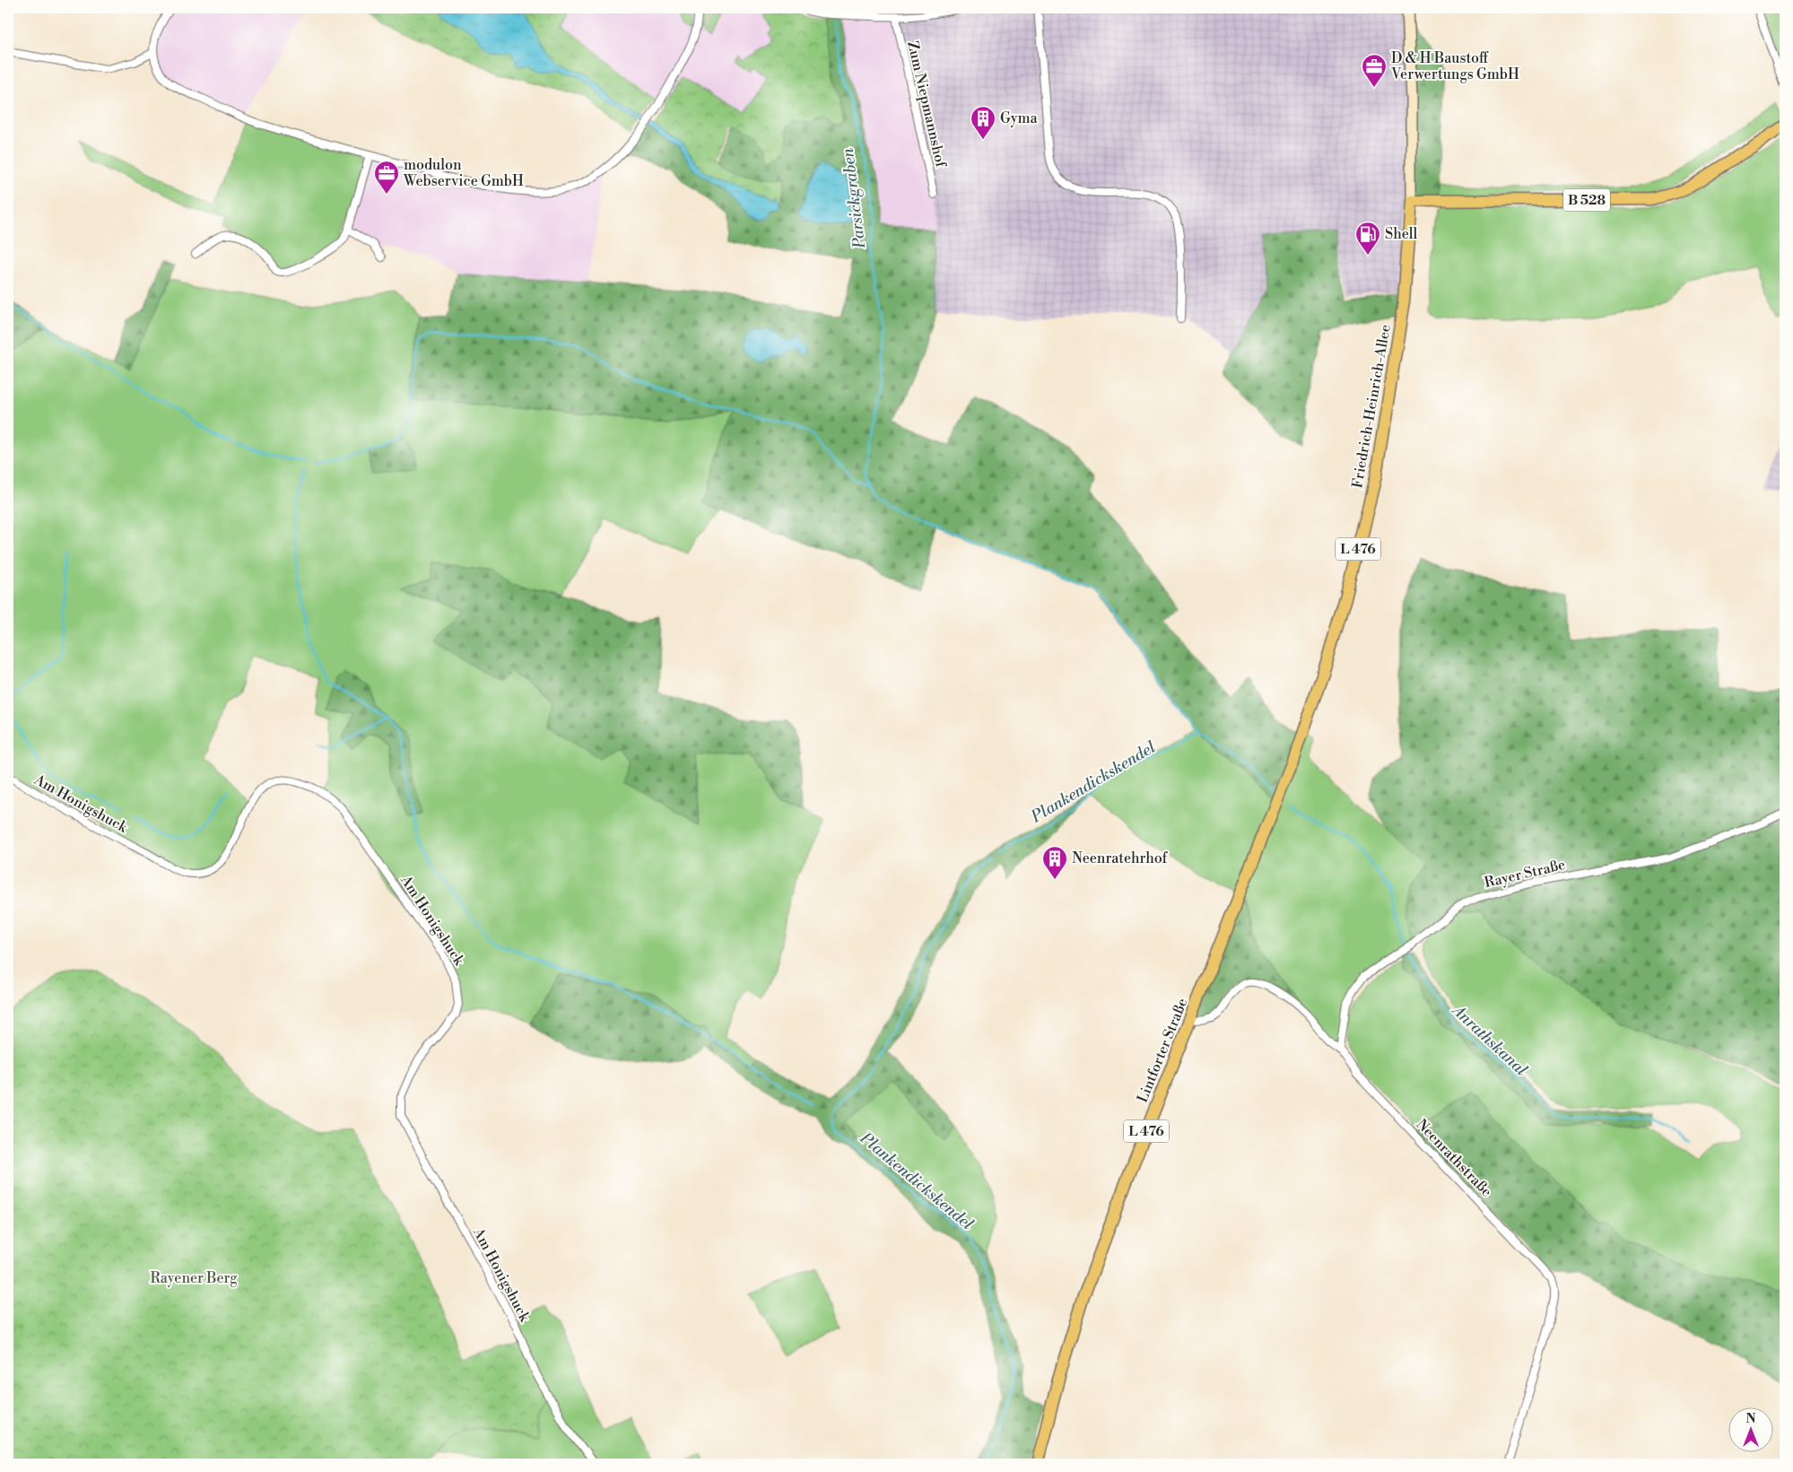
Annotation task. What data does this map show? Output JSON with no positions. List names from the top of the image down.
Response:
{
  "streets": {
    "main road": [
      "B 528",
      "Friedrich-Heinrich-Allee",
      "L 476",
      "Lintforter Straße"
    ],
    "street": [
      "Zum Niepmannshof",
      "Am Honigshuck",
      "Rayer Straße",
      "Neenrathstraße"
    ]
  },
  "crossings": [
    ["B 528", "Friedrich-Heinrich-Allee"],
    ["Friedrich-Heinrich-Allee", "Lintforter Straße"],
    ["Rayer Straße", "Neenrathstraße"],
    ["Lintforter Straße", "Neenrathstraße"]
  ],
  "water": ["Parsickgraben", "Plankendickskendel", "Anrathskanal"],
  "parks": ["Rayener Berg"],
  "places": {
    "office": ["D & H Baustoff Verwertungs GmbH", "modulon Webservice GmbH"],
    "building": ["Gyma", "Neenratehrhof"],
    "fuel station": ["Shell"]
  },
  "north": "top"
}
